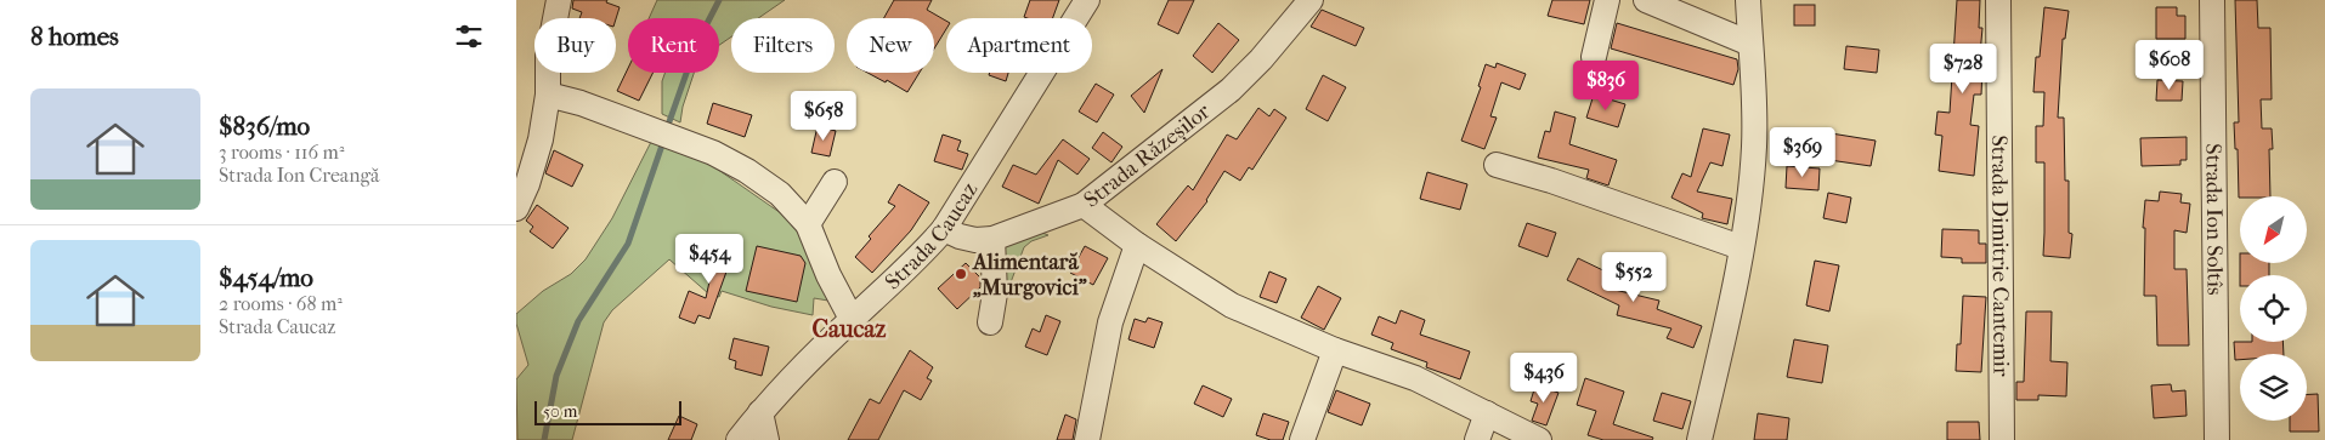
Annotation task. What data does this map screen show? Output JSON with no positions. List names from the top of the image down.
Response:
{
  "streets": {
    "street": [
      "Strada Răzeșilor",
      "Strada Ion Soltîs",
      "Strada Caucaz",
      "Strada Dimitrie Cantemir"
    ]
  },
  "crossings": [
    ["Strada Răzeșilor", "Strada Caucaz"]
  ],
  "districts": ["Caucaz"],
  "places": ["Alimentară „Murgovici”"],
  "scale_bar": "50 m",
  "north": "bottom left",
  "page": {
    "heading": "8 homes",
    "chip": [
      "Buy",
      "Rent",
      "Filters",
      "New",
      "Apartment"
    ],
    "price": [
      "$608",
      "$728",
      "$836",
      "$658",
      "$369",
      "$454",
      "$552",
      "$436"
    ],
    "list": [
      {
        "name": "$836/mo",
        "note": "3 rooms · 116 m² · Strada Ion Creangă"
      },
      {
        "name": "$454/mo",
        "note": "2 rooms · 68 m² · Strada Caucaz"
      }
    ],
    "scale": "50 m"
  }
}
